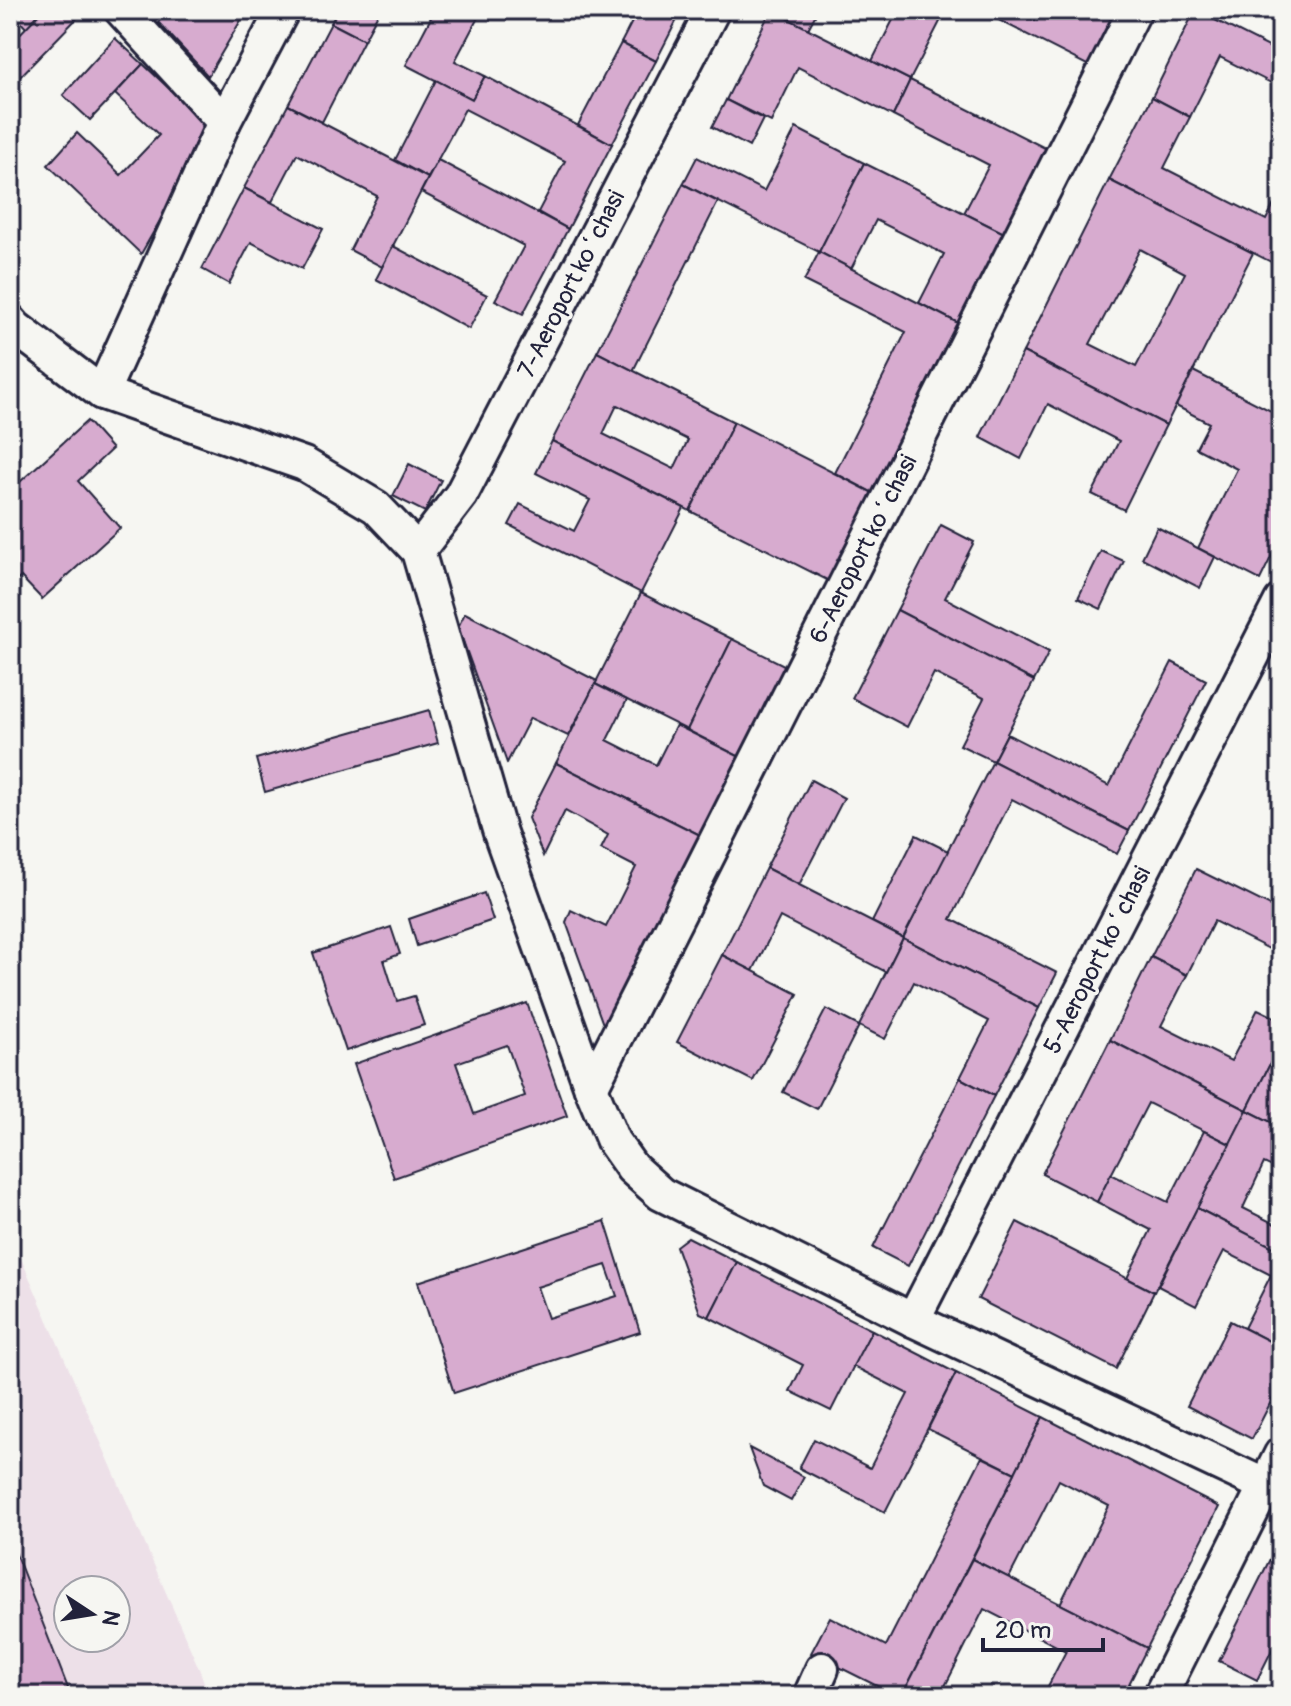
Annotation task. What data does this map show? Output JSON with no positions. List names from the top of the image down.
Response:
{
  "streets": {
    "street": ["7-Aeroport koʻchasi", "6-Aeroport koʻchasi", "5-Aeroport koʻchasi"]
  },
  "scale_bar": "20 m",
  "north": "right"
}
